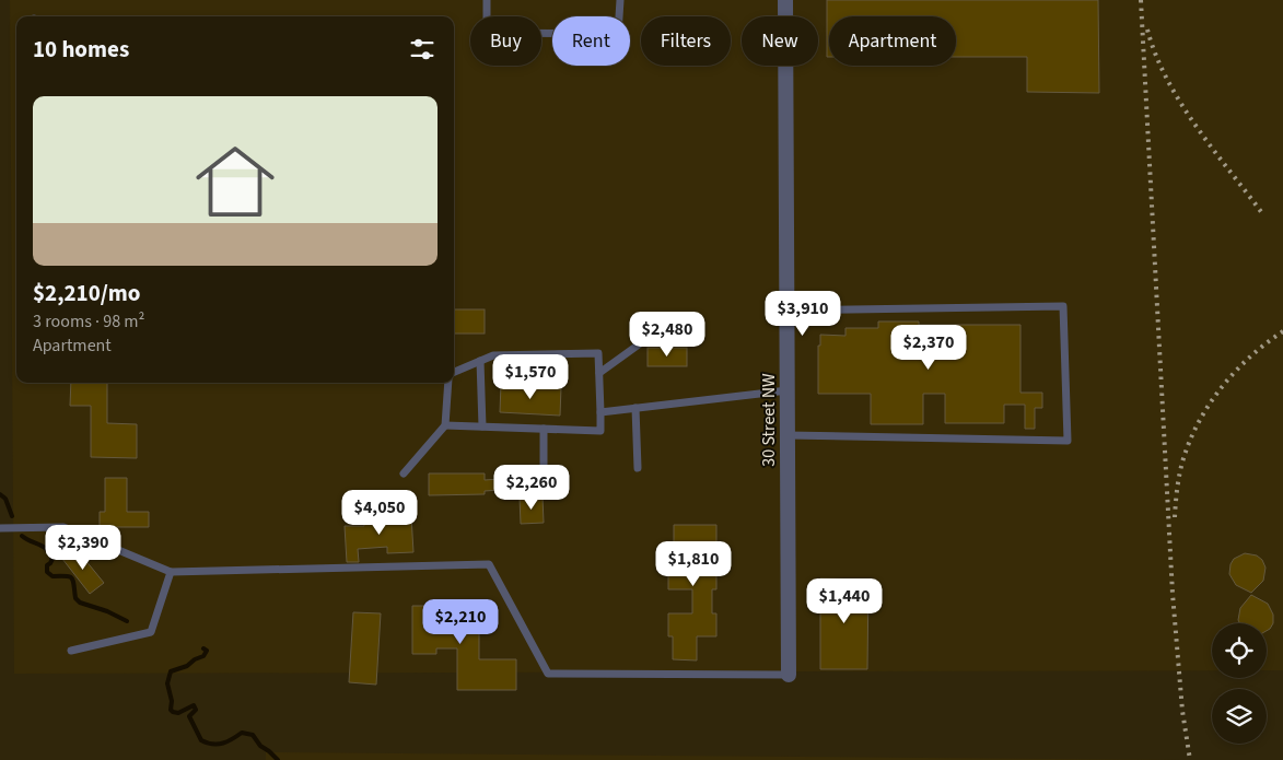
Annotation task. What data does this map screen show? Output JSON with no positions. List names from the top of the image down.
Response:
{
  "streets": {
    "street": ["30 Street NW"]
  },
  "page": {
    "chip": [
      "Buy",
      "Rent",
      "Filters",
      "New",
      "Apartment"
    ],
    "heading": "10 homes",
    "list": [
      {
        "name": "$2,210/mo",
        "note": "3 rooms · 98 m² · Apartment"
      }
    ],
    "price": [
      "$3,910",
      "$2,480",
      "$2,370",
      "$1,570",
      "$2,260",
      "$4,050",
      "$2,390",
      "$1,810",
      "$1,440",
      "$2,210"
    ]
  }
}
